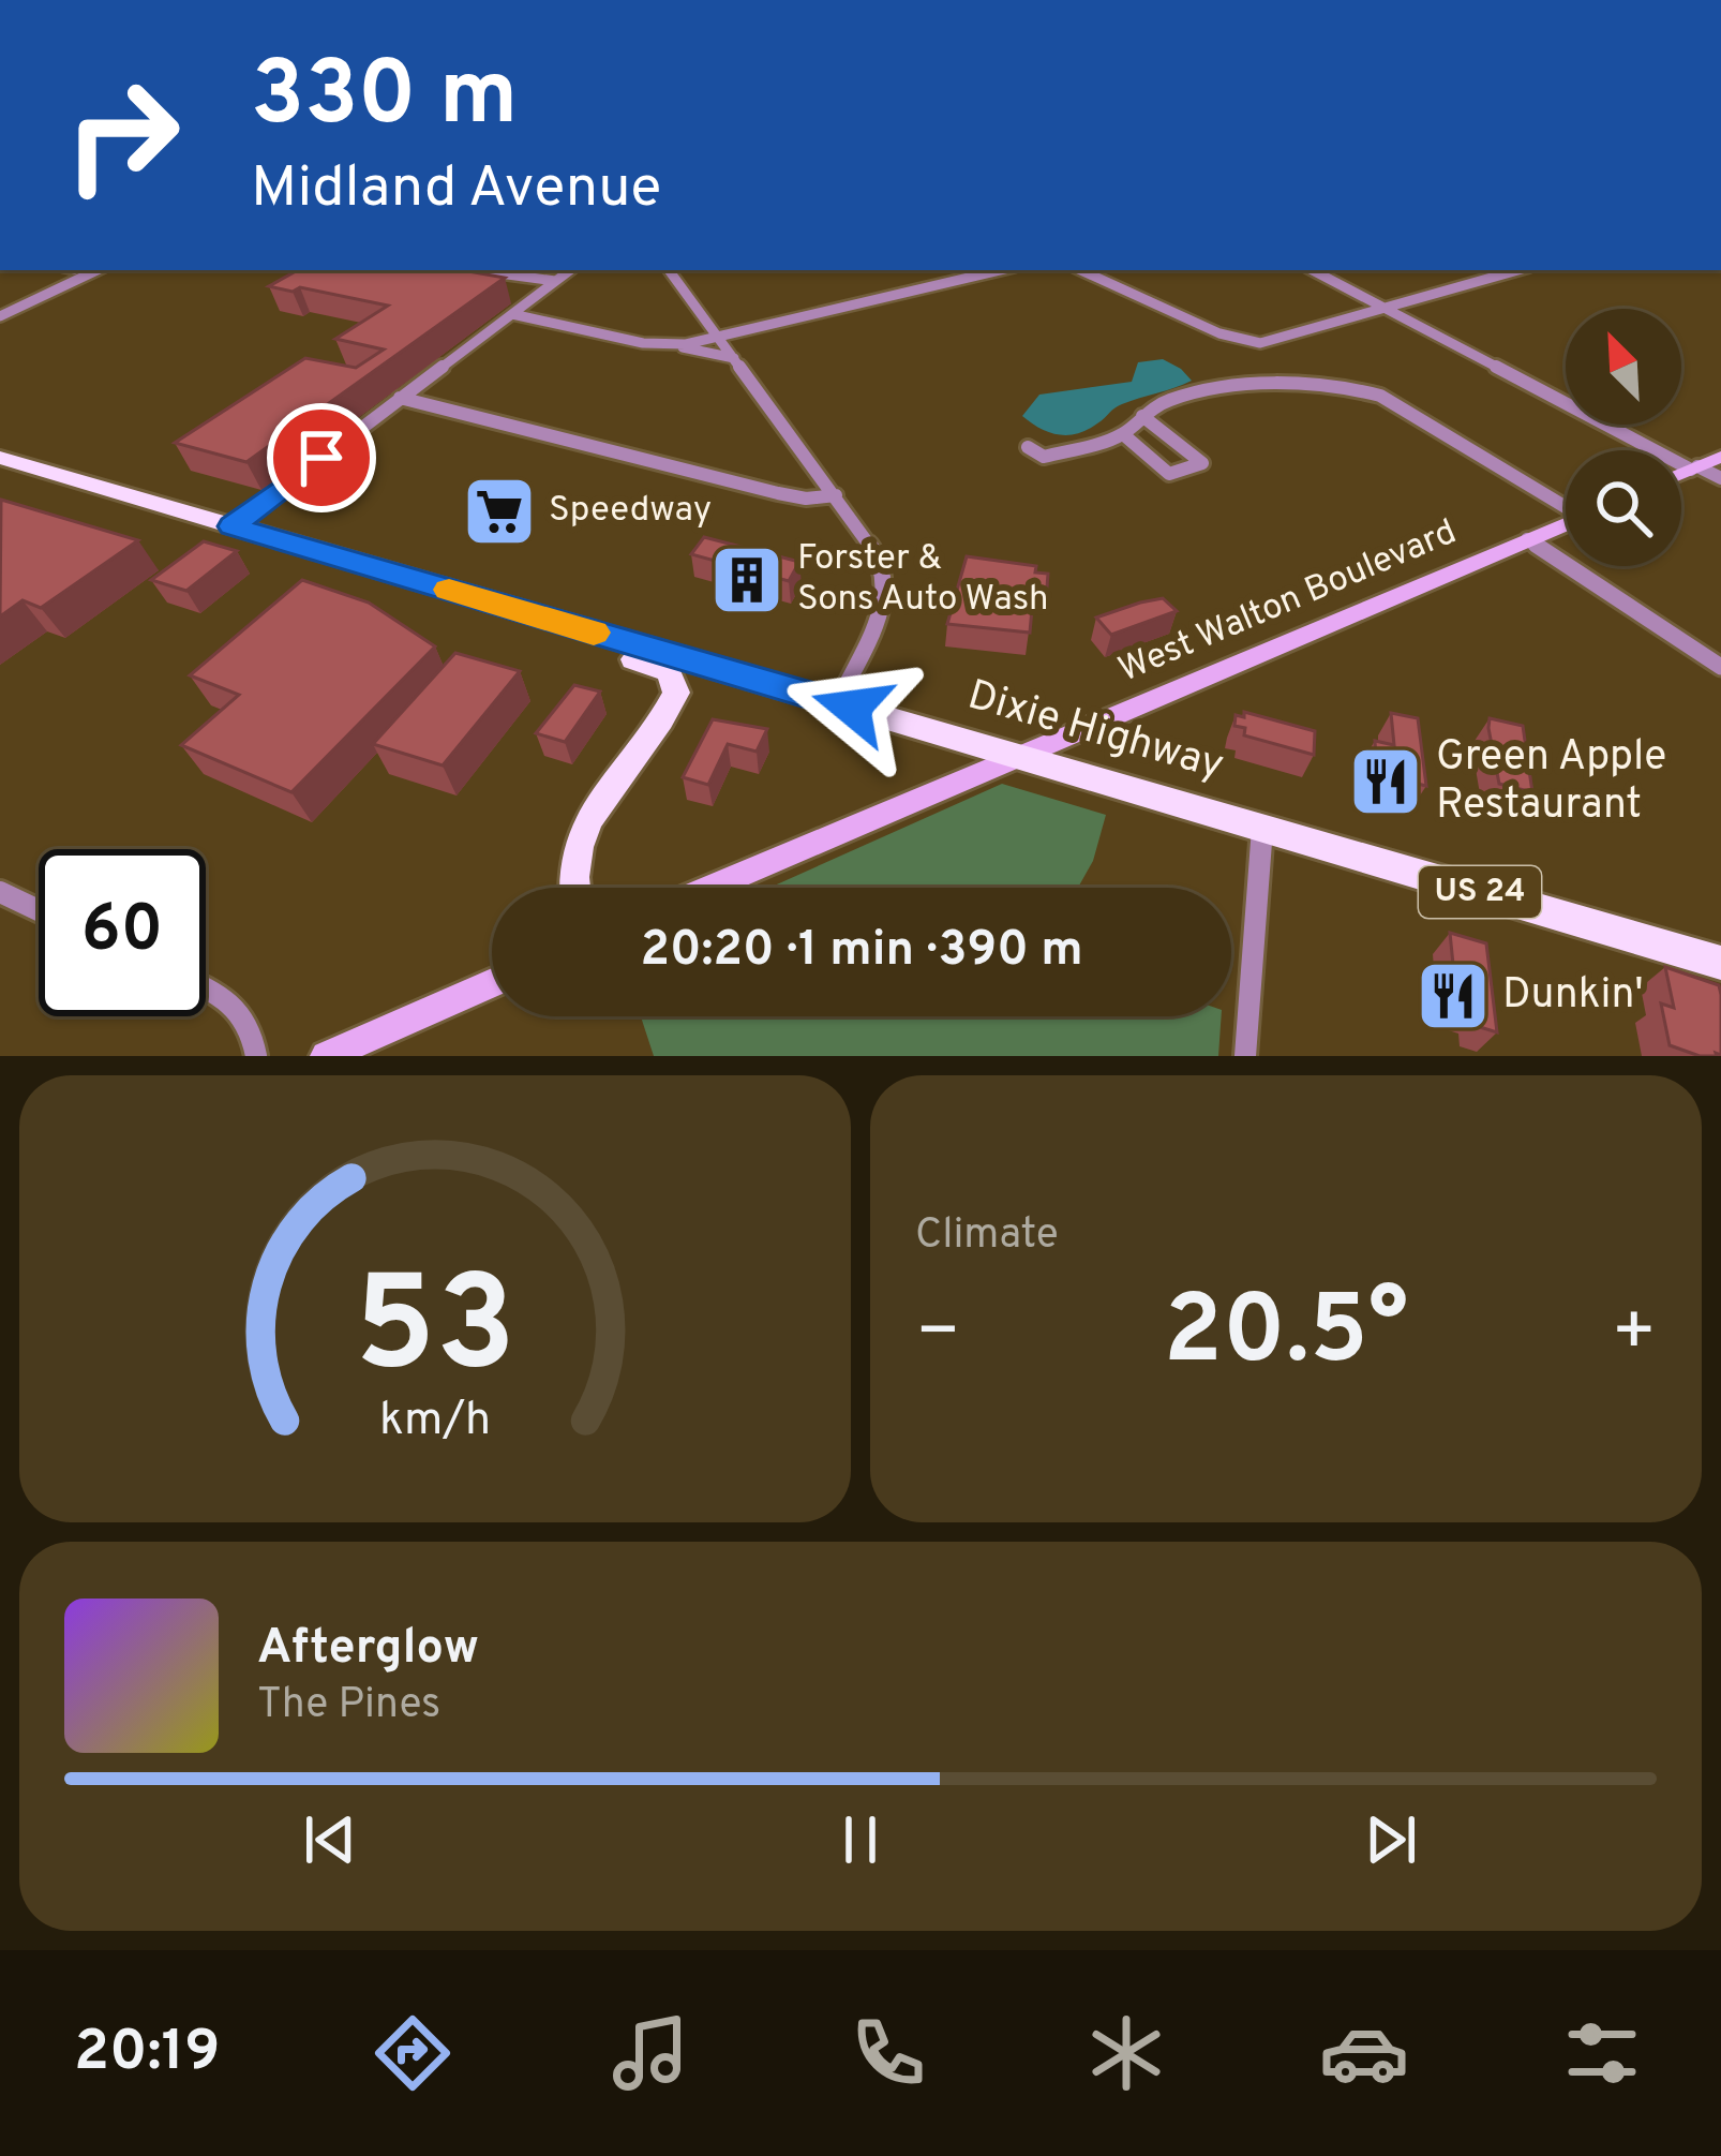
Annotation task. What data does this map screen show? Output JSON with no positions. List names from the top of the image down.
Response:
{
  "streets": {
    "main road": ["West Walton Boulevard", "Dixie Highway", "US 24"]
  },
  "crossings": [
    ["West Walton Boulevard", "Dixie Highway"]
  ],
  "places": {
    "supermarket": ["Speedway"],
    "building": ["Forster & Sons Auto Wash"],
    "restaurant": ["Green Apple Restaurant", "Dunkin'"]
  },
  "north": "top left",
  "page": {
    "turn": ["330 m", "Midland Avenue"],
    "limit": "60",
    "trip": "20:20 · 1 min · 390 m",
    "tile": "Climate",
    "heat": ["−", "20.5°", "+"],
    "song": ["Afterglow", "The Pines"],
    "tabs": "20:19",
    "gauge": ["53", "km/h"]
  }
}
